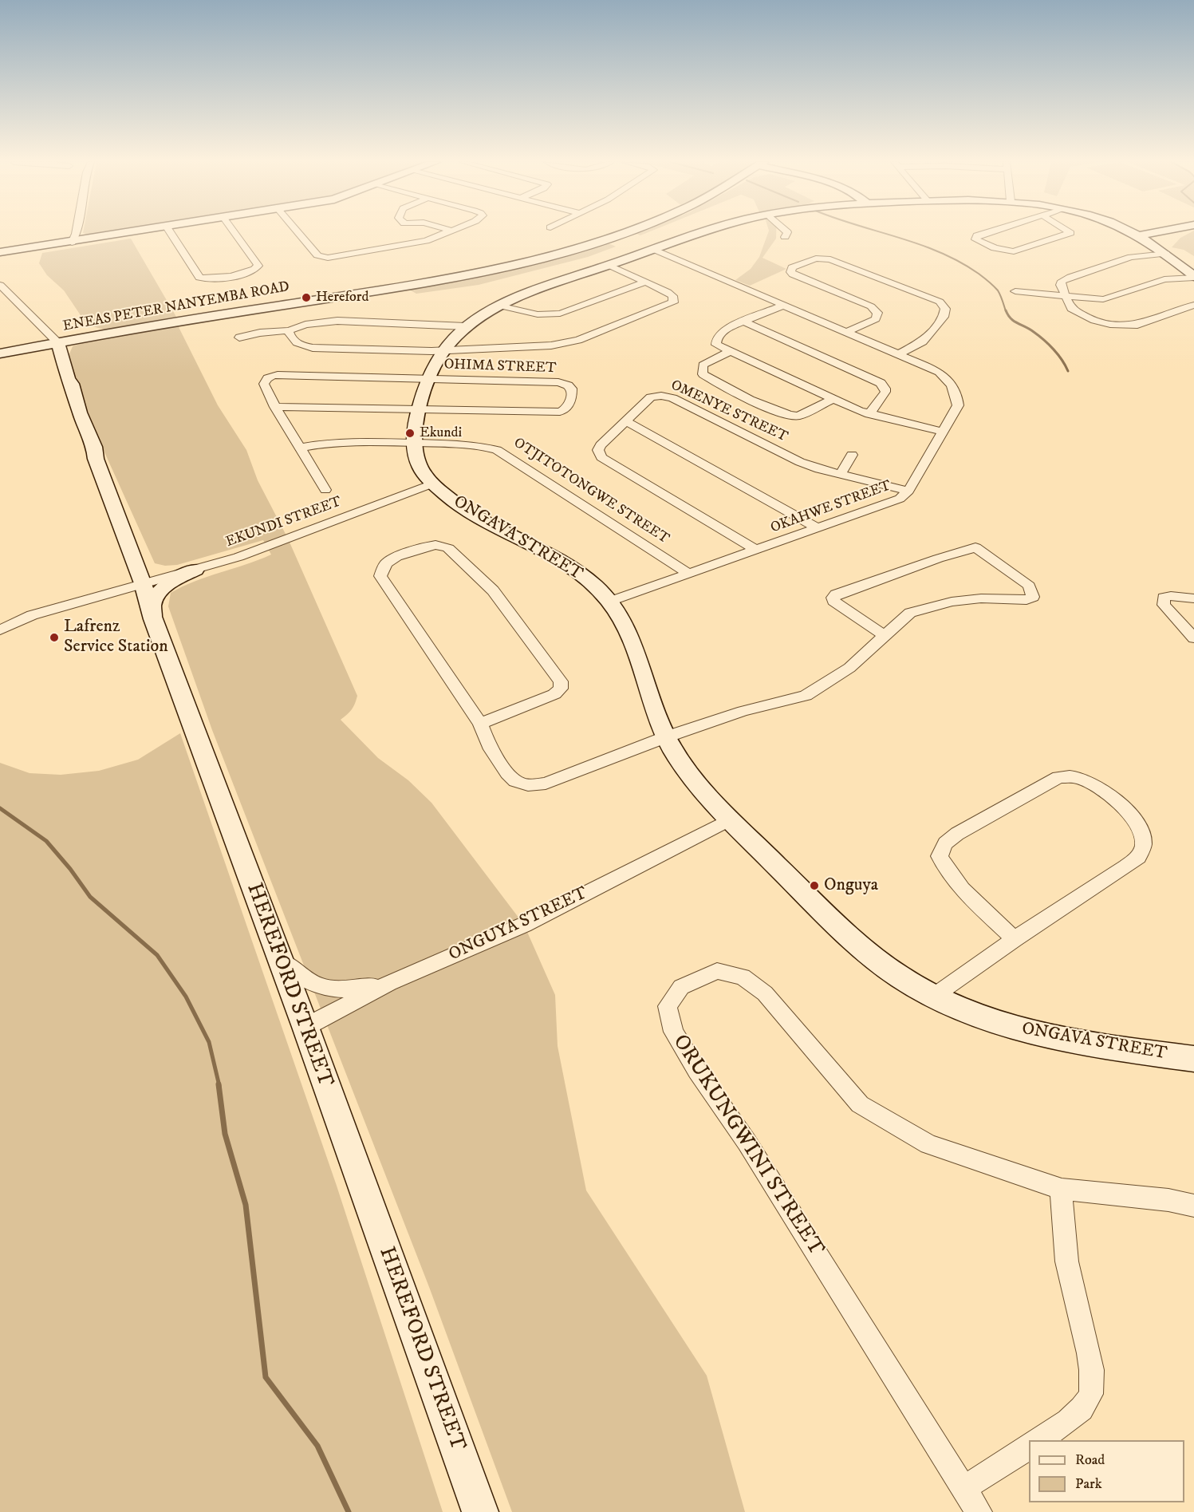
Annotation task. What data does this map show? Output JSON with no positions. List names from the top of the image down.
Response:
{
  "streets": {
    "street": [
      "ENEAS PETER NANYEMBA ROAD",
      "OHIMA STREET",
      "OMENYE STREET",
      "OTJITOTONGWE STREET",
      "OKAHWE STREET",
      "EKUNDI STREET",
      "ONGAVA STREET",
      "ONGUYA STREET",
      "HEREFORD STREET",
      "ORUKUNGWINI STREET"
    ]
  },
  "crossings": [
    ["ENEAS PETER NANYEMBA ROAD", "HEREFORD STREET"],
    ["OHIMA STREET", "ONGAVA STREET"],
    ["OMENYE STREET", "OKAHWE STREET"],
    ["OTJITOTONGWE STREET", "OKAHWE STREET"],
    ["OTJITOTONGWE STREET", "ONGAVA STREET"],
    ["OKAHWE STREET", "ONGAVA STREET"],
    ["EKUNDI STREET", "ONGAVA STREET"],
    ["ONGAVA STREET", "ONGUYA STREET"],
    ["ONGUYA STREET", "HEREFORD STREET"]
  ],
  "places": [
    "Hereford",
    "Ekundi",
    "Lafrenz Service Station",
    "Onguya"
  ],
  "legend": ["Road", "Park"]
}
